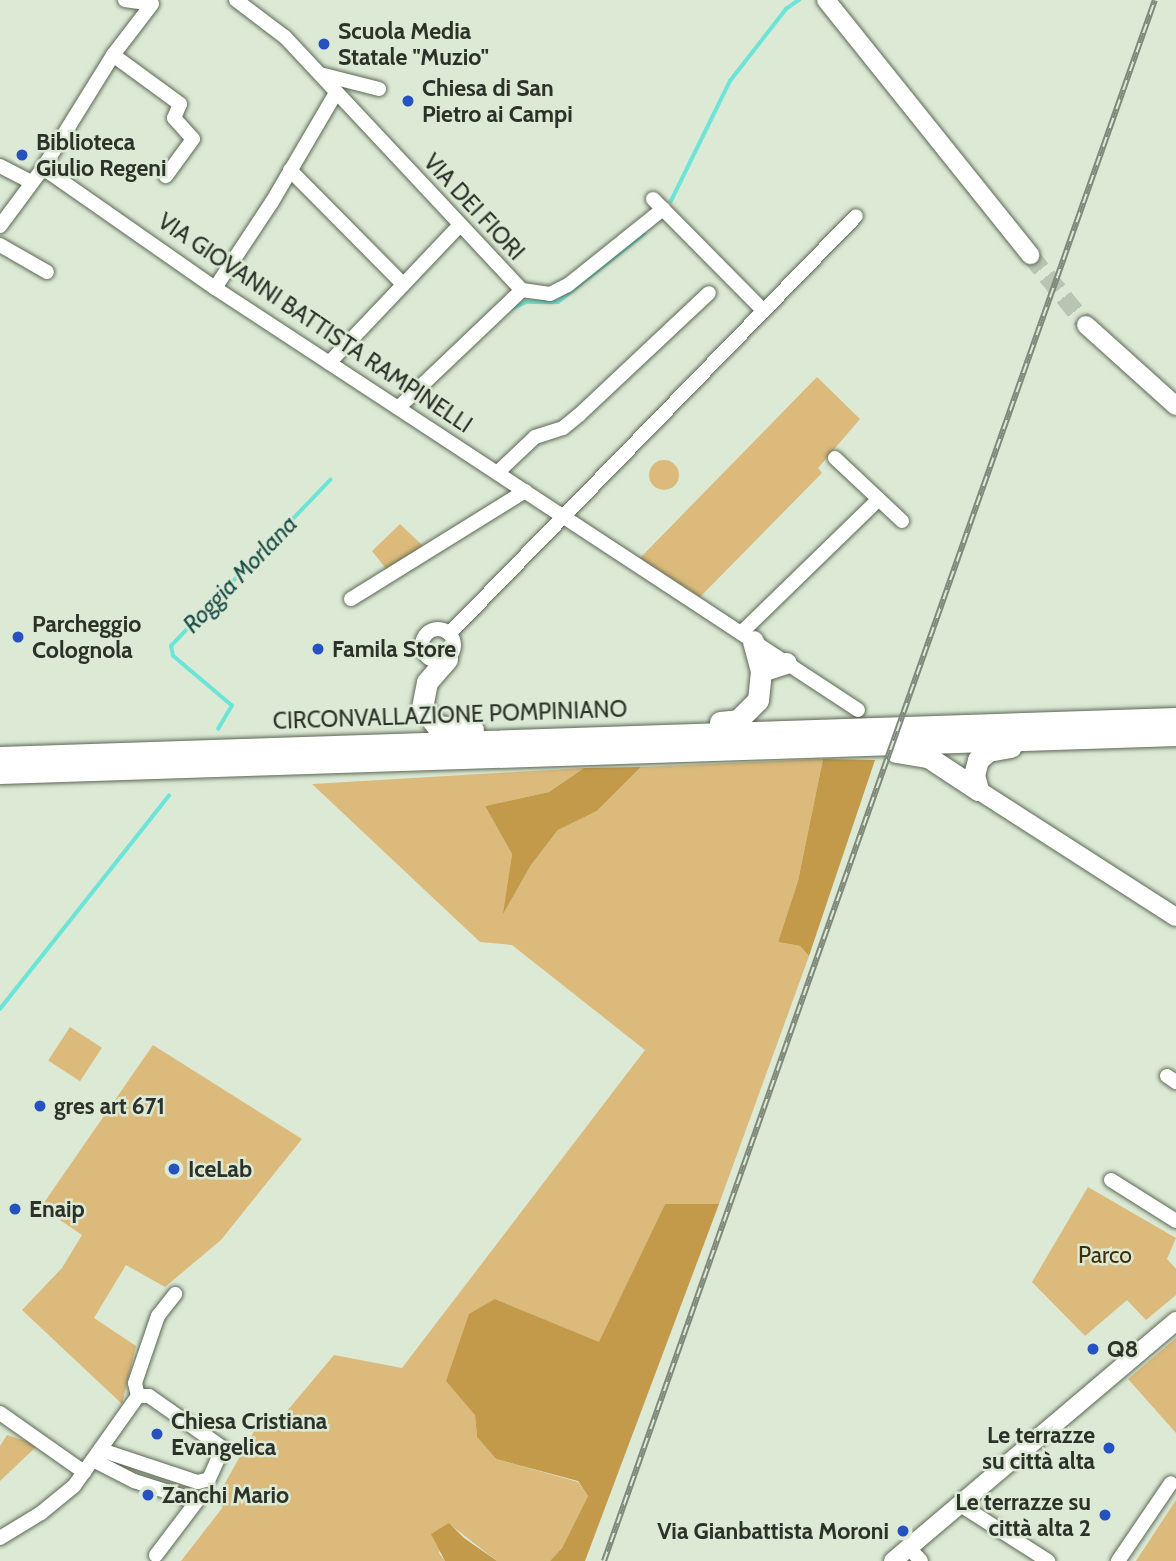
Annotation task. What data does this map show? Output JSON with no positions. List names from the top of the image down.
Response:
{
  "streets": {
    "highway": ["CIRCONVALLAZIONE POMPINIANO"],
    "street": ["VIA DEI FIORI", "VIA GIOVANNI BATTISTA RAMPINELLI"]
  },
  "water": ["Roggia Morlana"],
  "parks": ["Parco"],
  "places": [
    "Scuola Media Statale \"Muzio\"",
    "Chiesa di San Pietro ai Campi",
    "Biblioteca Giulio Regeni",
    "Parcheggio Colognola",
    "Famila Store",
    "gres art 671",
    "IceLab",
    "Enaip",
    "Q8",
    "Chiesa Cristiana Evangelica",
    "Le terrazze su città alta",
    "Zanchi Mario",
    "Le terrazze su città alta 2",
    "Via Gianbattista Moroni"
  ]
}
